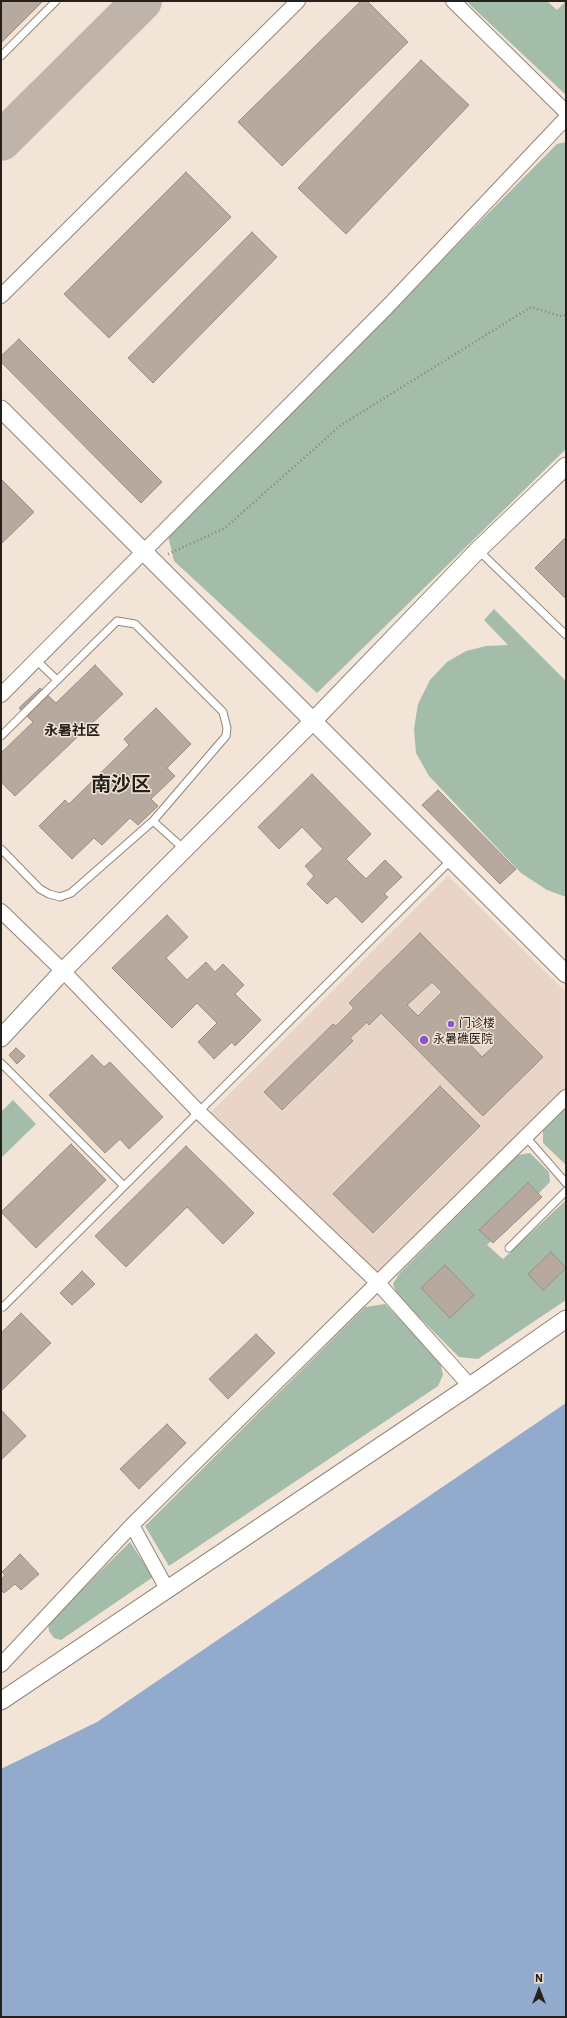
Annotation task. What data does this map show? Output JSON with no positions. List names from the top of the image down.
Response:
{
  "districts": ["永暑社区", "南沙区"],
  "places": ["门诊楼", "永暑礁医院"],
  "north": "top"
}
